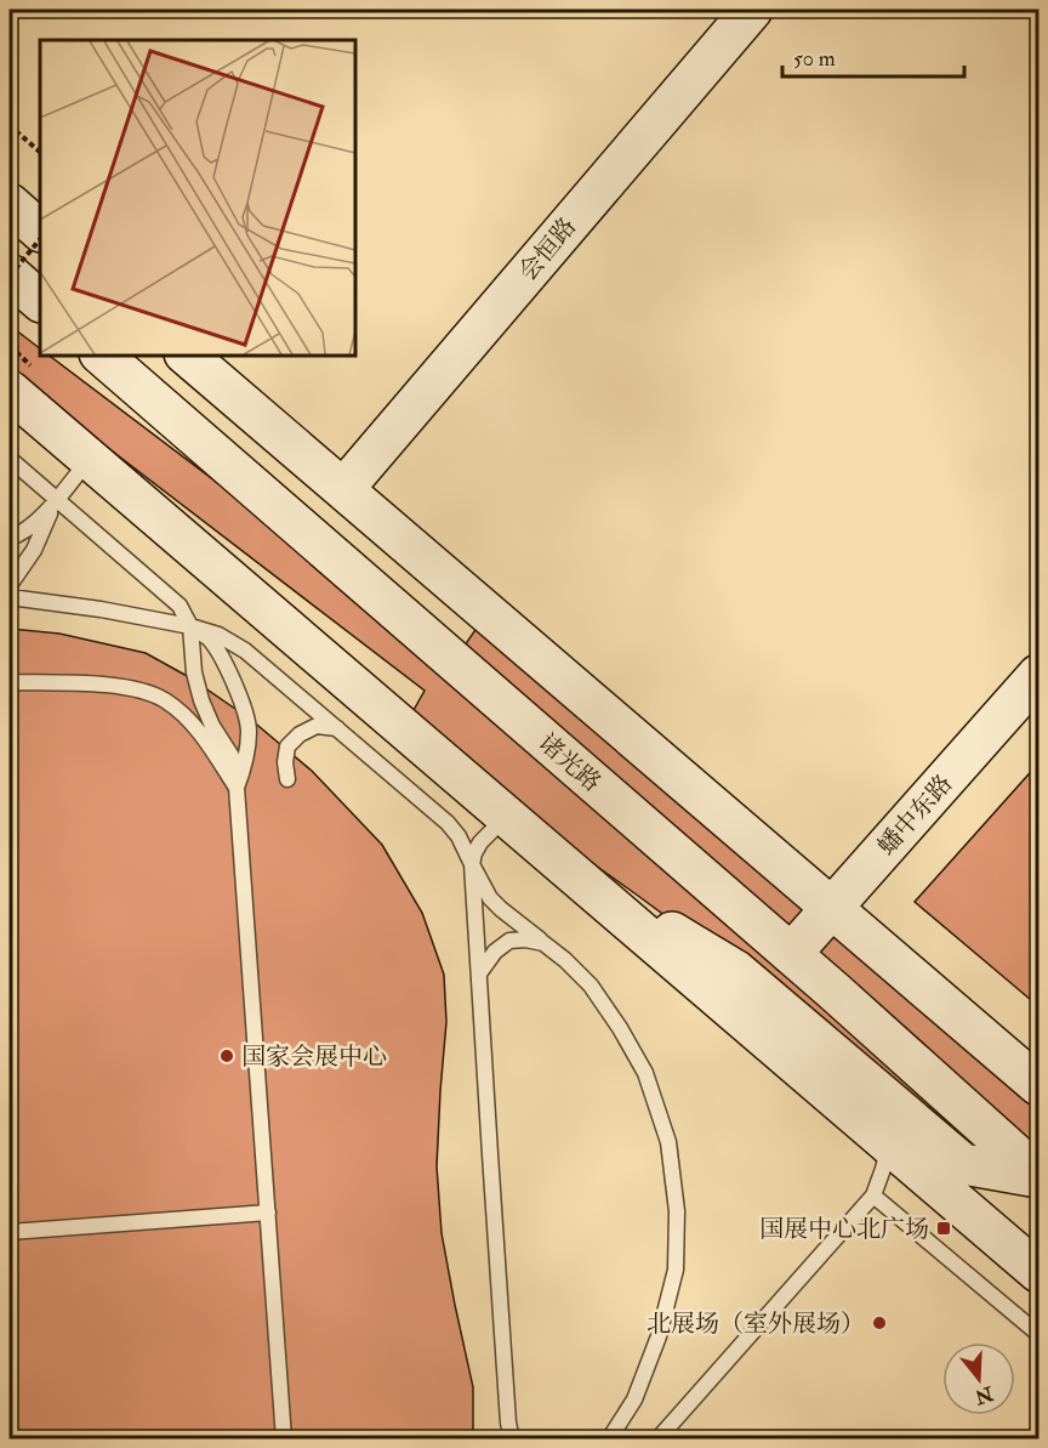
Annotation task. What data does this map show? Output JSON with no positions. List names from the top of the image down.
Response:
{
  "streets": {
    "main road": ["会恒路", "诸光路", "蟠中东路"]
  },
  "crossings": [
    ["诸光路", "蟠中东路"]
  ],
  "places": {
    "other": ["国家会展中心", "北展场（室外展场）"],
    "transit": ["国展中心北广场"]
  },
  "scale_bar": "50 m",
  "north": "bottom"
}
